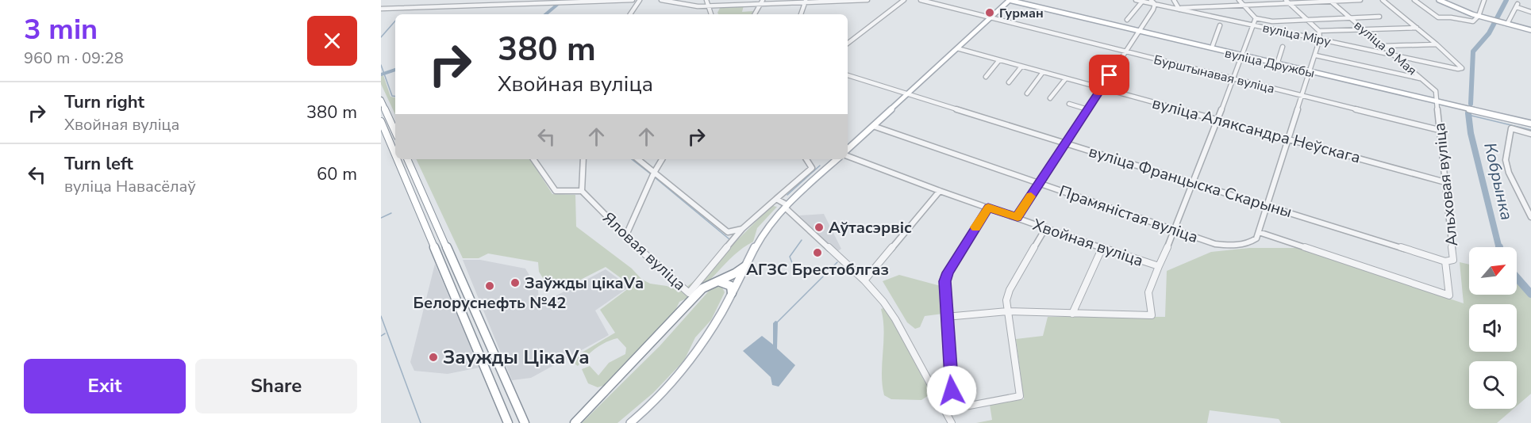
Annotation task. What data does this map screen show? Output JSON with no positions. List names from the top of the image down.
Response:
{
  "streets": {
    "main road": ["вуліца Дружбы"],
    "street": [
      "вуліца Міру",
      "вуліца 9 Мая",
      "Бурштынавая вуліца",
      "вуліца Аляксандра Неўскага",
      "вуліца Францыска Скарыны",
      "Альховая вуліца",
      "Прамяністая вуліца",
      "Хвойная вуліца",
      "Яловая вуліца"
    ]
  },
  "crossings": [
    ["вуліца Міру", "вуліца 9 Мая"],
    ["вуліца Міру", "Хвойная вуліца"],
    ["вуліца 9 Мая", "вуліца Дружбы"],
    ["вуліца 9 Мая", "Альховая вуліца"],
    ["вуліца Дружбы", "Альховая вуліца"],
    ["вуліца Дружбы", "Хвойная вуліца"],
    ["Бурштынавая вуліца", "Альховая вуліца"],
    ["Бурштынавая вуліца", "Хвойная вуліца"],
    ["вуліца Аляксандра Неўскага", "Альховая вуліца"],
    ["вуліца Аляксандра Неўскага", "Хвойная вуліца"],
    ["вуліца Францыска Скарыны", "Альховая вуліца"],
    ["вуліца Францыска Скарыны", "Хвойная вуліца"],
    ["Прамяністая вуліца", "Хвойная вуліца"]
  ],
  "water": ["Кобрынка"],
  "places": [
    "Гурман",
    "Аўтасэрвіс",
    "АГЗС Брестоблгаз",
    "Заўжды цікаVа",
    "Белоруснефть №42",
    "Заужды ЦікаVа"
  ],
  "north": "top right",
  "page": {
    "heading": ["3 min", "960 m · 09:28"],
    "turn": ["380 m", "Хвойная вуліца"],
    "list": [
      {
        "name": "Turn right",
        "note": "Хвойная вуліца",
        "value": "380 m"
      },
      {
        "name": "Turn left",
        "note": "вуліца Навасёлаў",
        "value": "60 m"
      }
    ],
    "buttons": ["Exit", "Share"]
  }
}
